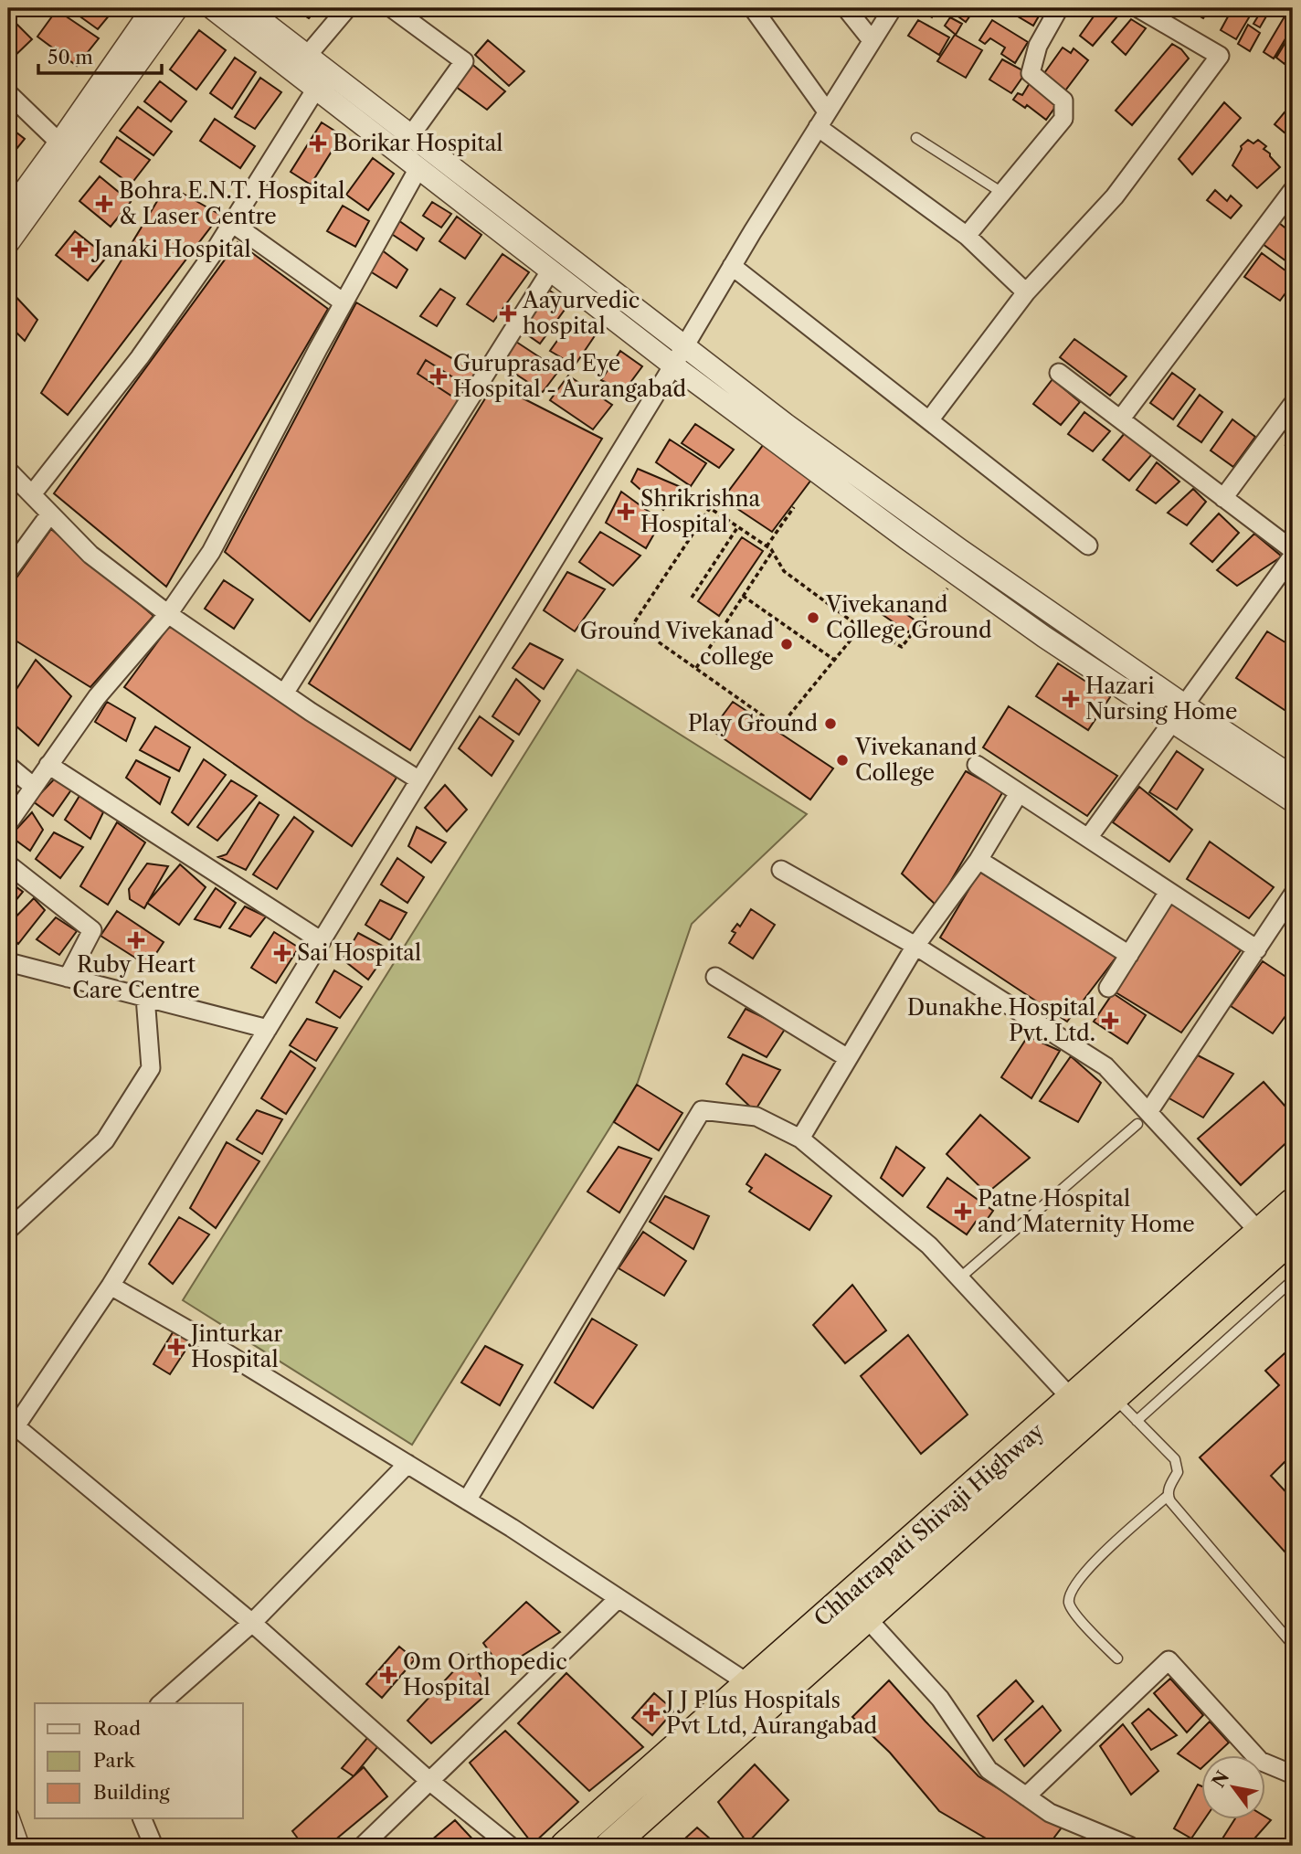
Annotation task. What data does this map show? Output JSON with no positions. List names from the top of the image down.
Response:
{
  "streets": {
    "highway": ["Chhatrapati Shivaji Highway"]
  },
  "places": {
    "health": [
      "Borikar Hospital",
      "Bohra E.N.T. Hospital & Laser Centre",
      "Janaki Hospital",
      "Aayurvedic hospital",
      "Guruprasad Eye Hospital - Aurangabad",
      "Shrikrishna Hospital",
      "Hazari Nursing Home",
      "Ruby Heart Care Centre",
      "Sai Hospital",
      "Dunakhe Hospital Pvt. Ltd.",
      "Patne Hospital and Maternity Home",
      "Jinturkar Hospital",
      "Om Orthopedic Hospital",
      "J J Plus Hospitals Pvt Ltd, Aurangabad"
    ],
    "other": [
      "Vivekanand College Ground",
      "Ground Vivekanad college",
      "Play Ground",
      "Vivekanand College"
    ]
  },
  "legend": ["Road", "Park", "Building"],
  "scale_bar": "50 m",
  "north": "top left"
}
